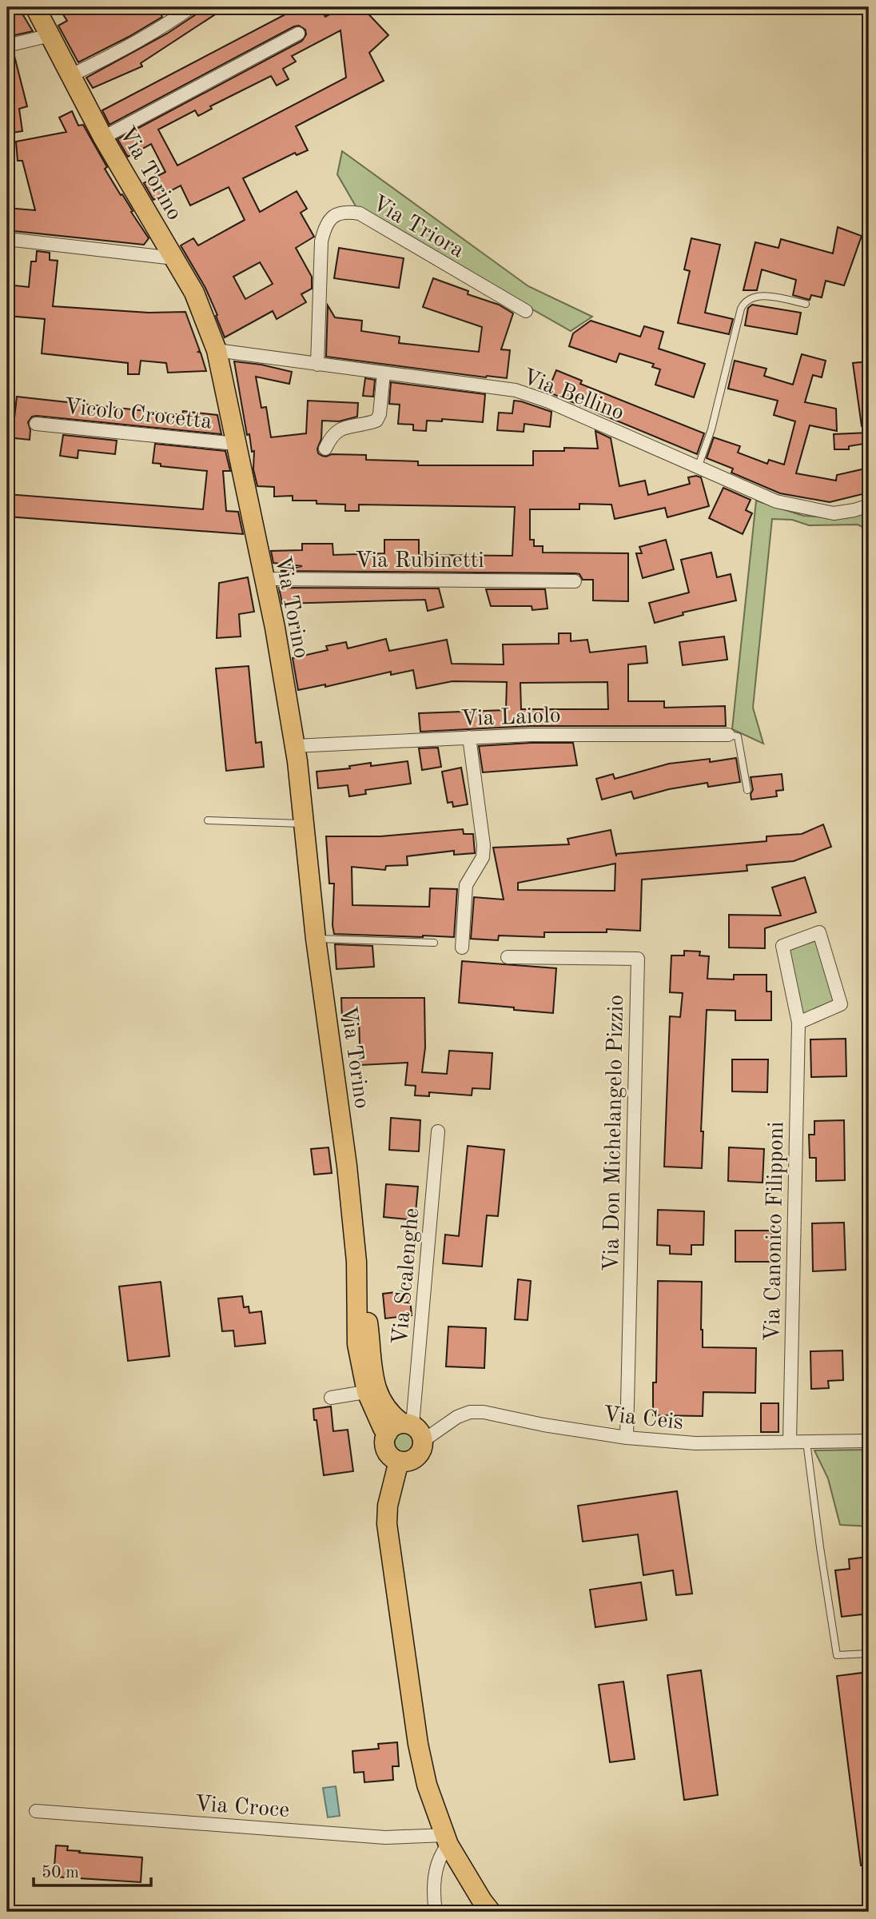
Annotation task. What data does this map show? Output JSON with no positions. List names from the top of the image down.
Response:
{
  "streets": {
    "main road": ["Via Torino"],
    "street": [
      "Via Triora",
      "Via Bellino",
      "Vicolo Crocetta",
      "Via Rubinetti",
      "Via Laiolo",
      "Via Don Michelangelo Pizzio",
      "Via Canonico Filipponi",
      "Via Scalenghe",
      "Via Ceis",
      "Via Croce"
    ]
  },
  "crossings": [
    ["Via Torino", "Via Bellino"],
    ["Via Torino", "Vicolo Crocetta"],
    ["Via Torino", "Via Rubinetti"],
    ["Via Torino", "Via Laiolo"],
    ["Via Torino", "Via Scalenghe"],
    ["Via Torino", "Via Ceis"],
    ["Via Triora", "Via Bellino"],
    ["Via Don Michelangelo Pizzio", "Via Ceis"],
    ["Via Canonico Filipponi", "Via Ceis"],
    ["Via Scalenghe", "Via Ceis"]
  ],
  "scale_bar": "50 m"
}
